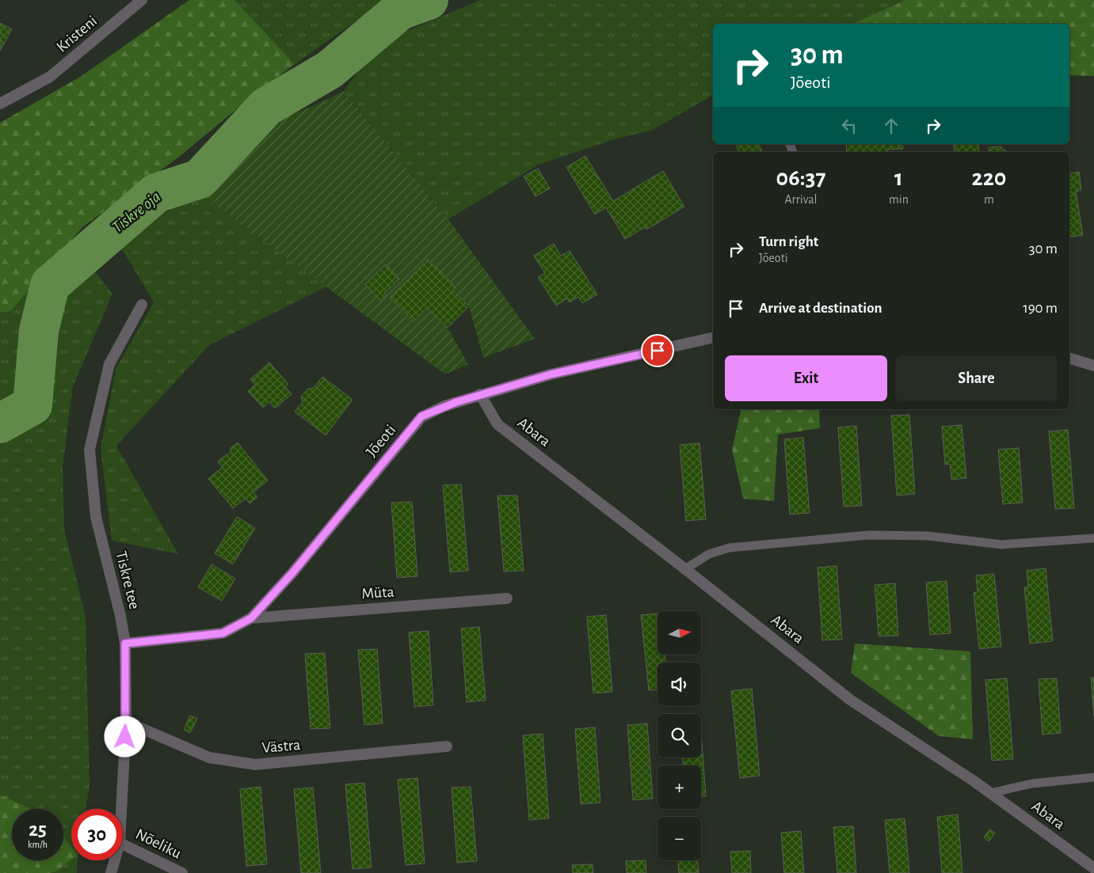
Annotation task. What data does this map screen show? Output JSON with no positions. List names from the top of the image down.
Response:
{
  "streets": {
    "street": [
      "Kristeni",
      "Abara",
      "Jõeoti",
      "Tiskre tee",
      "Müta",
      "Västra",
      "Nõeliku"
    ]
  },
  "crossings": [
    ["Abara", "Jõeoti"],
    ["Jõeoti", "Tiskre tee"],
    ["Jõeoti", "Müta"],
    ["Tiskre tee", "Västra"]
  ],
  "water": ["Tiskre oja"],
  "north": "right",
  "page": {
    "turn": ["30 m", "Jõeoti"],
    "eta": [
      "06:37",
      "Arrival",
      "1",
      "min",
      "220",
      "m"
    ],
    "list": [
      {
        "name": "Turn right",
        "note": "Jõeoti",
        "value": "30 m"
      },
      {
        "name": "Arrive at destination",
        "value": "190 m"
      }
    ],
    "buttons": ["Exit", "Share"],
    "map_buttons": ["+", "−"],
    "speed": "25 km/h",
    "limit": "30"
  }
}
